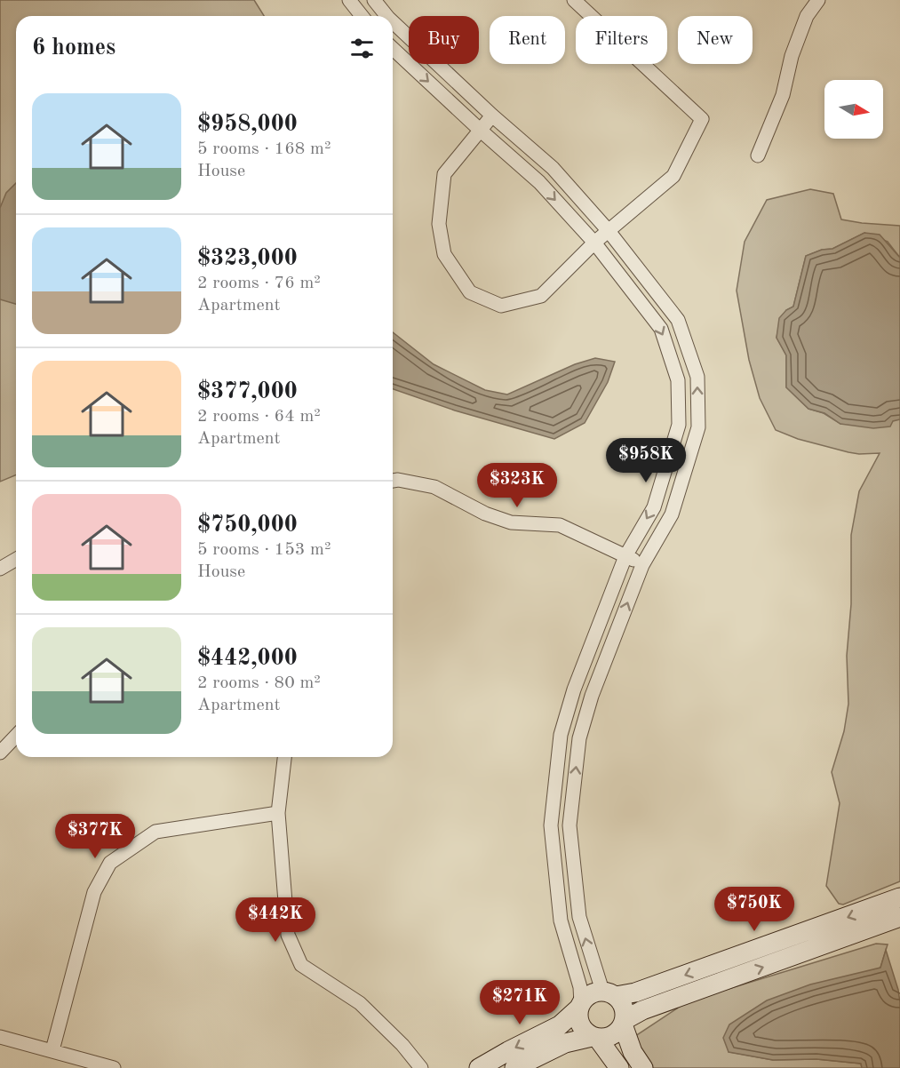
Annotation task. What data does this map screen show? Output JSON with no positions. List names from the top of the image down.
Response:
{
  "north": "right",
  "page": {
    "chip": [
      "Buy",
      "Rent",
      "Filters",
      "New"
    ],
    "heading": "6 homes",
    "list": [
      {
        "name": "$958,000",
        "note": "5 rooms · 168 m² · House"
      },
      {
        "name": "$323,000",
        "note": "2 rooms · 76 m² · Apartment"
      },
      {
        "name": "$377,000",
        "note": "2 rooms · 64 m² · Apartment"
      },
      {
        "name": "$750,000",
        "note": "5 rooms · 153 m² · House"
      },
      {
        "name": "$442,000",
        "note": "2 rooms · 80 m² · Apartment"
      }
    ],
    "price": [
      "$958K",
      "$323K",
      "$377K",
      "$750K",
      "$442K",
      "$271K"
    ]
  }
}
